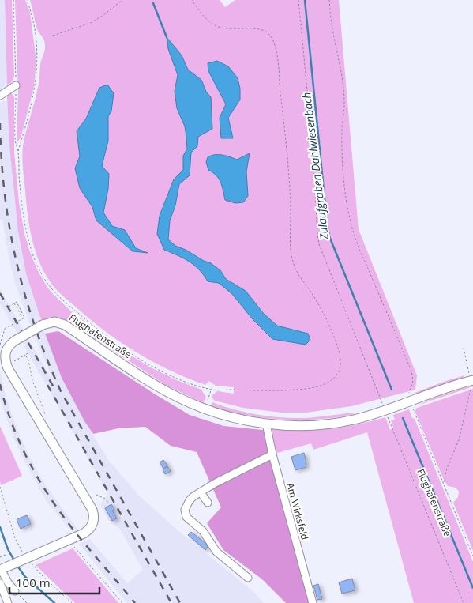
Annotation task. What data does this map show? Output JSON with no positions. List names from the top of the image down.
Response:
{
  "streets": {
    "main road": ["Flughafenstraße"],
    "street": ["Am Wirksfeld"]
  },
  "crossings": [
    ["Flughafenstraße", "Am Wirksfeld"]
  ],
  "water": ["Zulaufgraben Dahlwiesenbach"],
  "scale_bar": "100 m"
}
